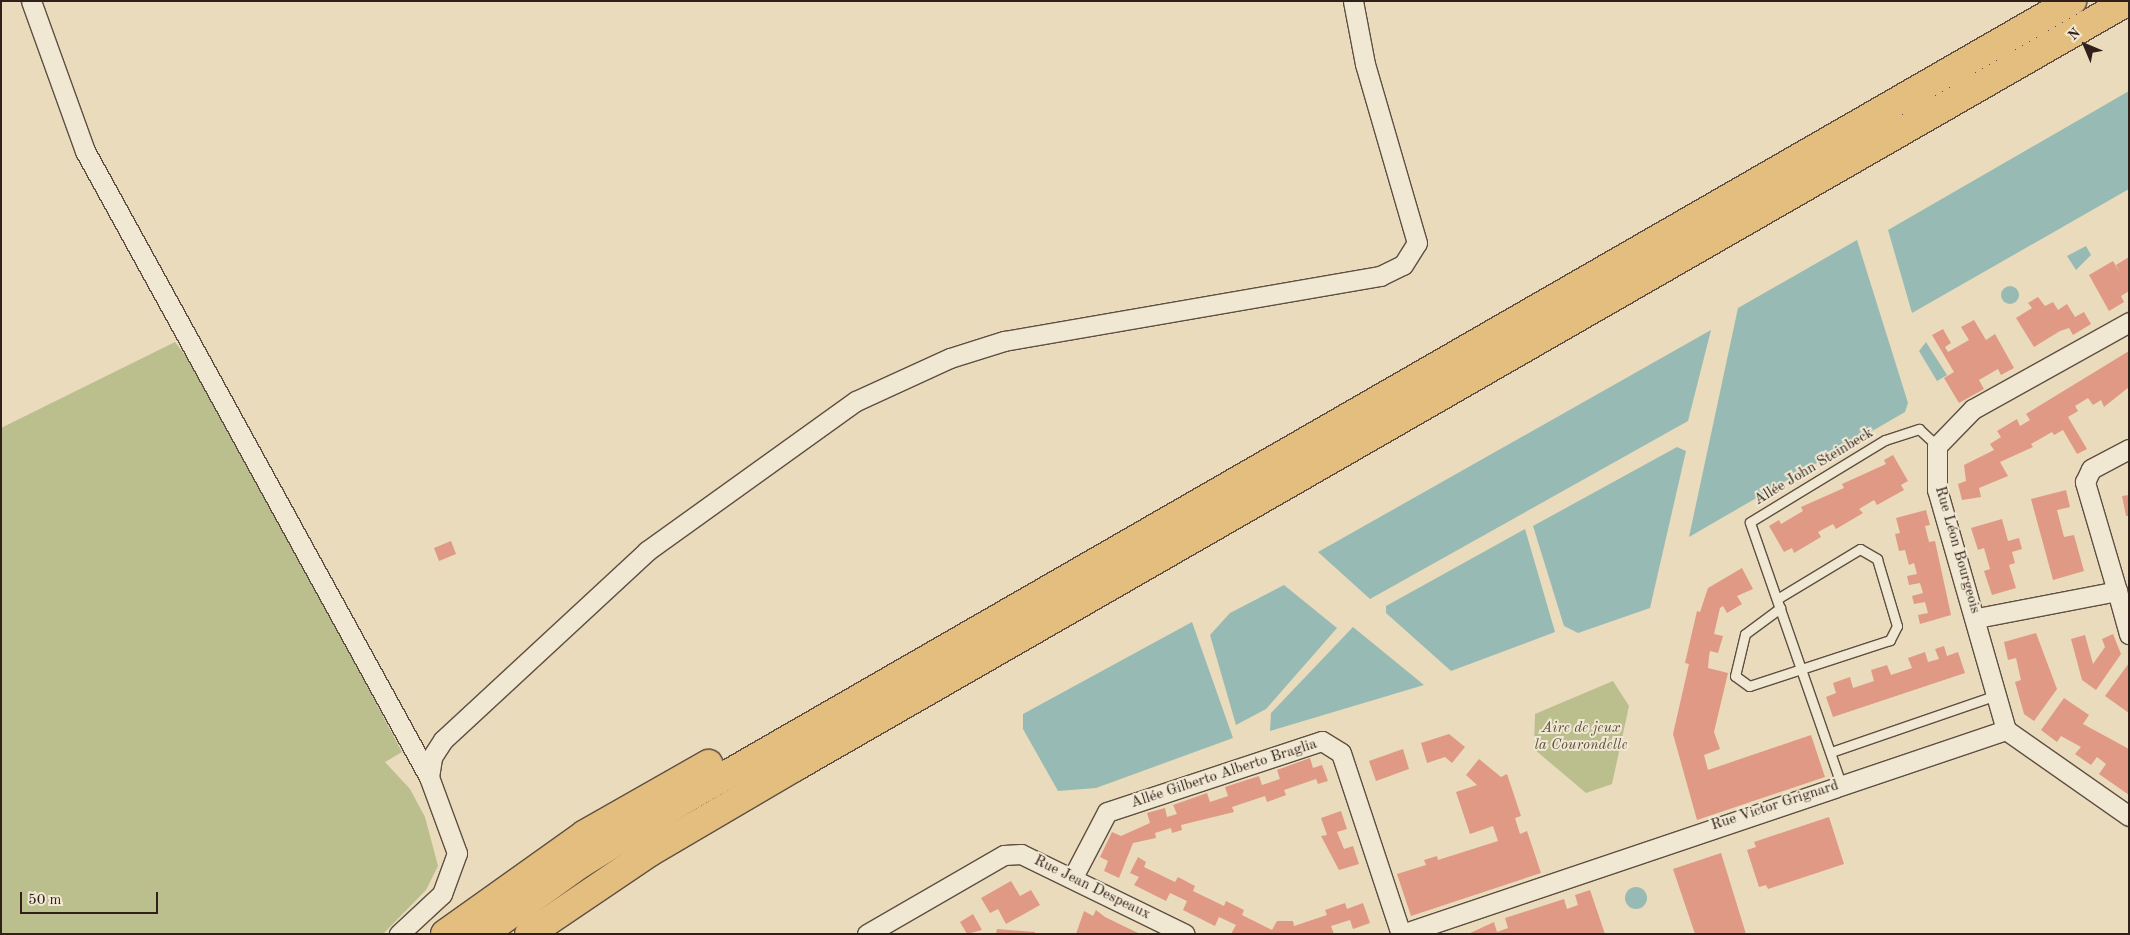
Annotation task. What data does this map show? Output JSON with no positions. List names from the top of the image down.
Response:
{
  "streets": {
    "street": [
      "Rue Léon Bourgeois",
      "Allée Gilberto Alberto Braglia",
      "Rue Victor Grignard",
      "Rue Jean Despeaux"
    ],
    "lane": ["Allée John Steinbeck"]
  },
  "crossings": [
    ["Allée John Steinbeck", "Rue Léon Bourgeois"],
    ["Allée John Steinbeck", "Rue Victor Grignard"],
    ["Rue Léon Bourgeois", "Rue Victor Grignard"],
    ["Allée Gilberto Alberto Braglia", "Rue Victor Grignard"],
    ["Allée Gilberto Alberto Braglia", "Rue Jean Despeaux"]
  ],
  "parks": ["Aire de jeux la Courondelle"],
  "scale_bar": "50 m",
  "north": "top left"
}
